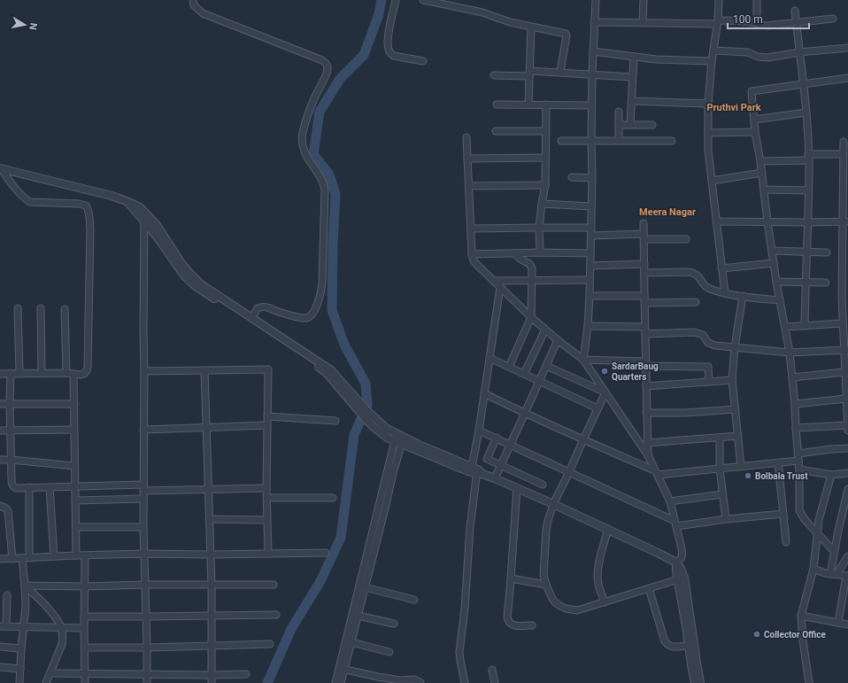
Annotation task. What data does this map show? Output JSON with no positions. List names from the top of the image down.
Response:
{
  "districts": ["Pruthvi Park", "Meera Nagar"],
  "places": ["SardarBaug Quarters", "Bolbala Trust", "Collector Office"],
  "scale_bar": "100 m",
  "north": "right"
}
